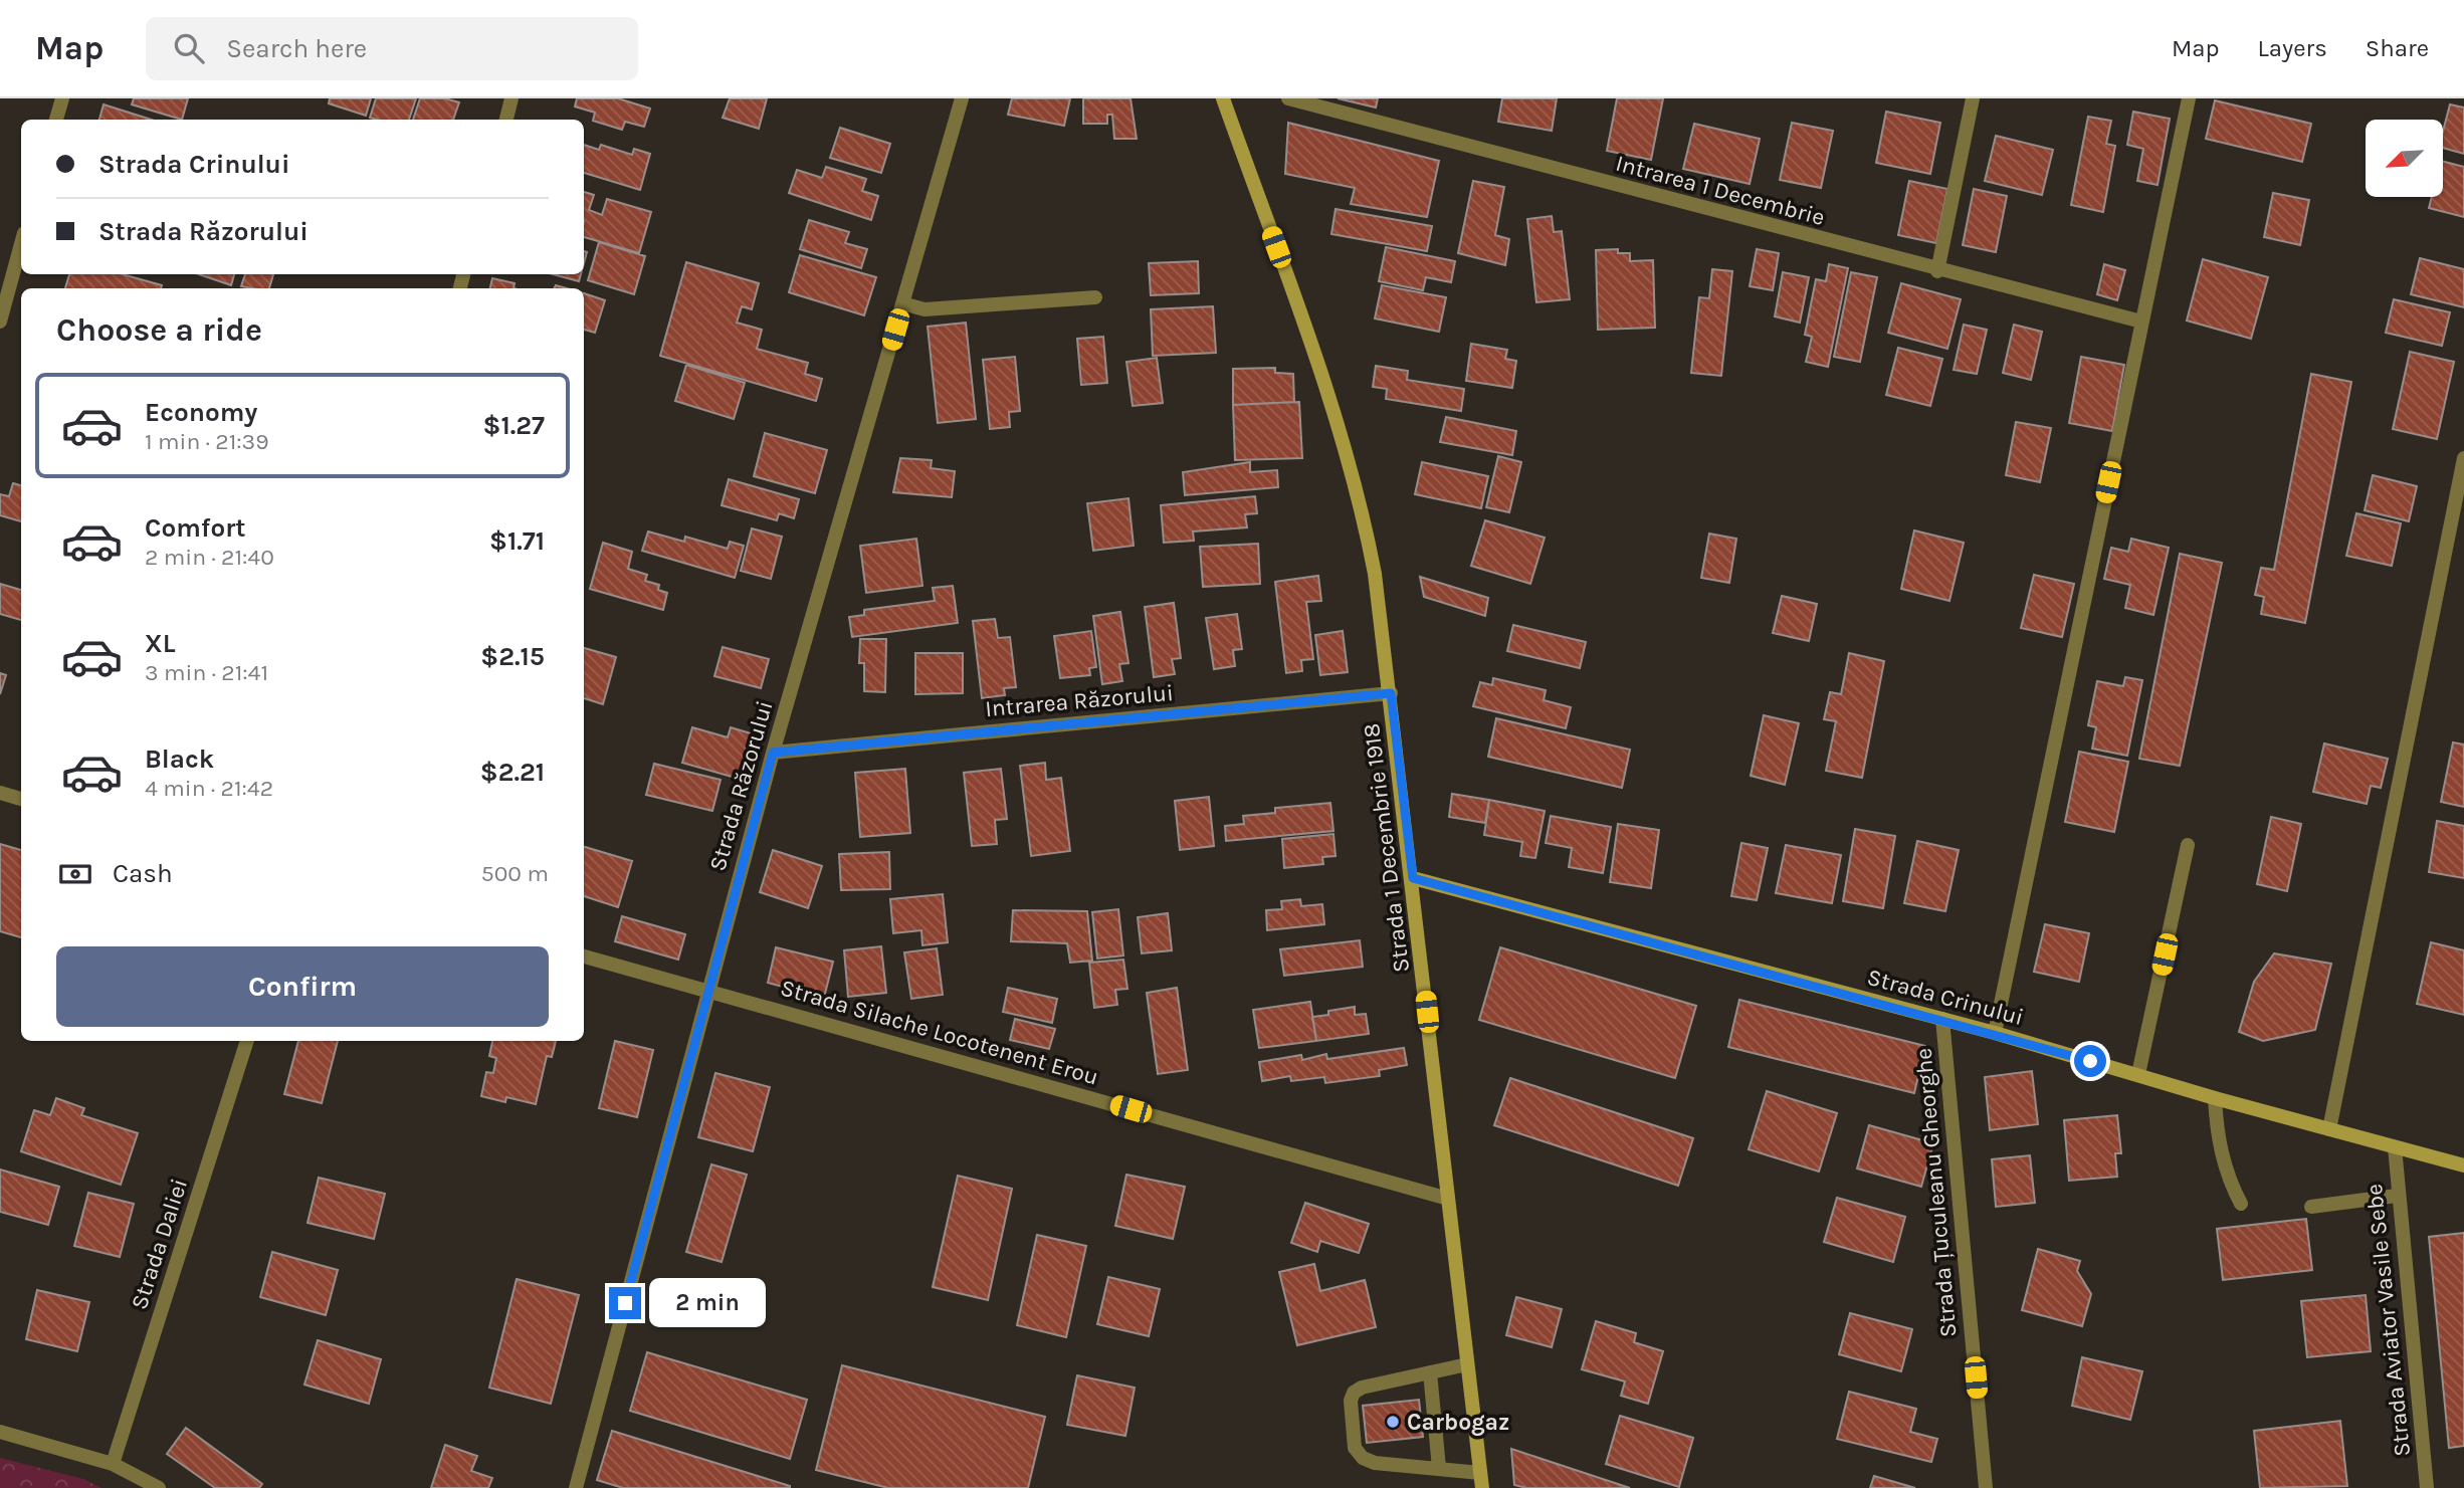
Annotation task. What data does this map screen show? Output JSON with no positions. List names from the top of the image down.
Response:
{
  "streets": {
    "main road": ["Strada 1 Decembrie 1918", "Strada Crinului"],
    "street": [
      "Intrarea 1 Decembrie",
      "Intrarea Răzorului",
      "Strada Răzorului",
      "Strada Silache Locotenent Erou",
      "Strada Țuculeanu Gheorghe",
      "Strada Daliei",
      "Strada Aviator Vasile Sebe"
    ]
  },
  "crossings": [
    ["Intrarea Răzorului", "Strada Răzorului"],
    ["Intrarea Răzorului", "Strada 1 Decembrie 1918"],
    ["Strada Răzorului", "Strada Silache Locotenent Erou"],
    ["Strada 1 Decembrie 1918", "Strada Crinului"],
    ["Strada 1 Decembrie 1918", "Strada Silache Locotenent Erou"],
    ["Strada Crinului", "Strada Țuculeanu Gheorghe"],
    ["Strada Crinului", "Strada Aviator Vasile Sebe"]
  ],
  "places": ["Carbogaz"],
  "north": "bottom left",
  "page": {
    "header": "Map",
    "search": "Search here",
    "nav": ["Map", "Layers", "Share"],
    "banner": ["Strada Crinului", "Strada Răzorului"],
    "heading": "Choose a ride",
    "list": [
      {
        "name": "Economy",
        "note": "1 min · 21:39",
        "value": "$1.27"
      },
      {
        "name": "Comfort",
        "note": "2 min · 21:40",
        "value": "$1.71"
      },
      {
        "name": "XL",
        "note": "3 min · 21:41",
        "value": "$2.15"
      },
      {
        "name": "Black",
        "note": "4 min · 21:42",
        "value": "$2.21"
      }
    ],
    "pay": ["Cash", "500 m"],
    "buttons": "Confirm",
    "bubble": "2 min"
  }
}
